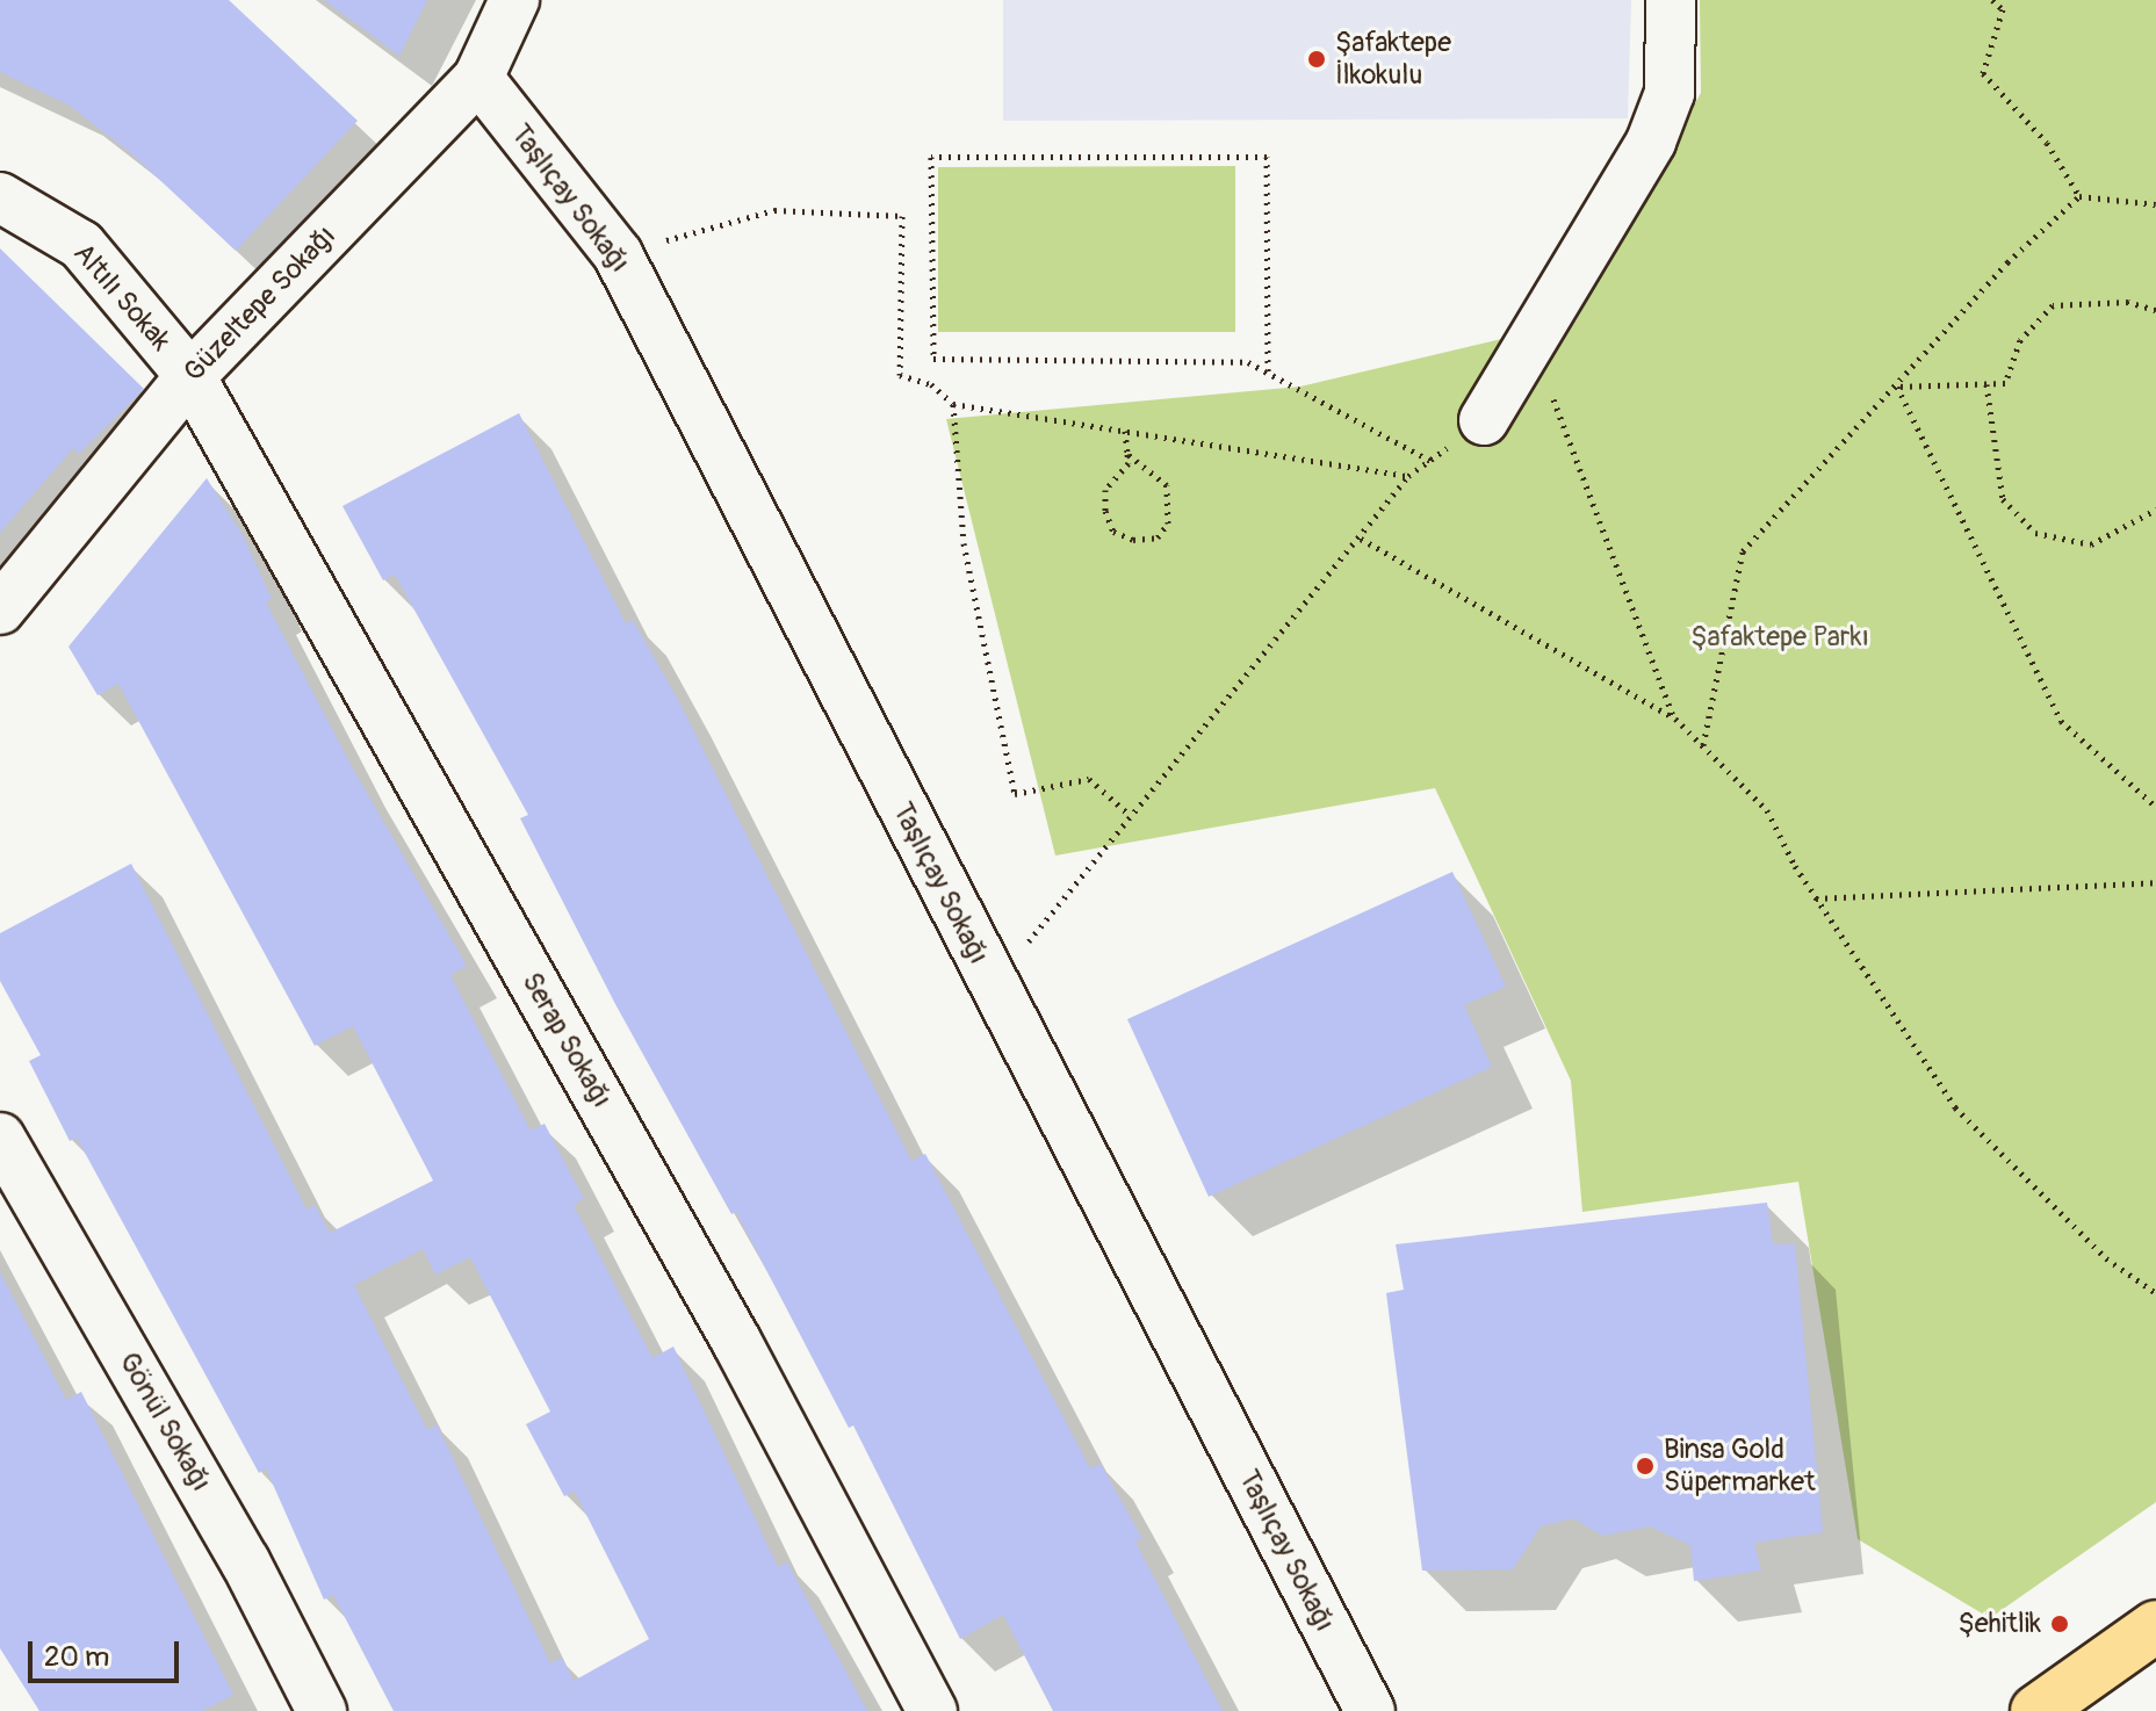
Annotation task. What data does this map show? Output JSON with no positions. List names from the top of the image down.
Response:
{
  "streets": {
    "street": [
      "Taşlıçay Sokağı",
      "Altılı Sokak",
      "Güzeltepe Sokağı",
      "Serap Sokağı",
      "Gönül Sokağı"
    ]
  },
  "crossings": [
    ["Taşlıçay Sokağı", "Güzeltepe Sokağı"],
    ["Altılı Sokak", "Güzeltepe Sokağı"],
    ["Altılı Sokak", "Serap Sokağı"],
    ["Güzeltepe Sokağı", "Serap Sokağı"]
  ],
  "parks": ["Şafaktepe Parkı"],
  "places": ["Şafaktepe İlkokulu", "Binsa Gold Süpermarket", "Şehitlik"],
  "scale_bar": "20 m"
}
